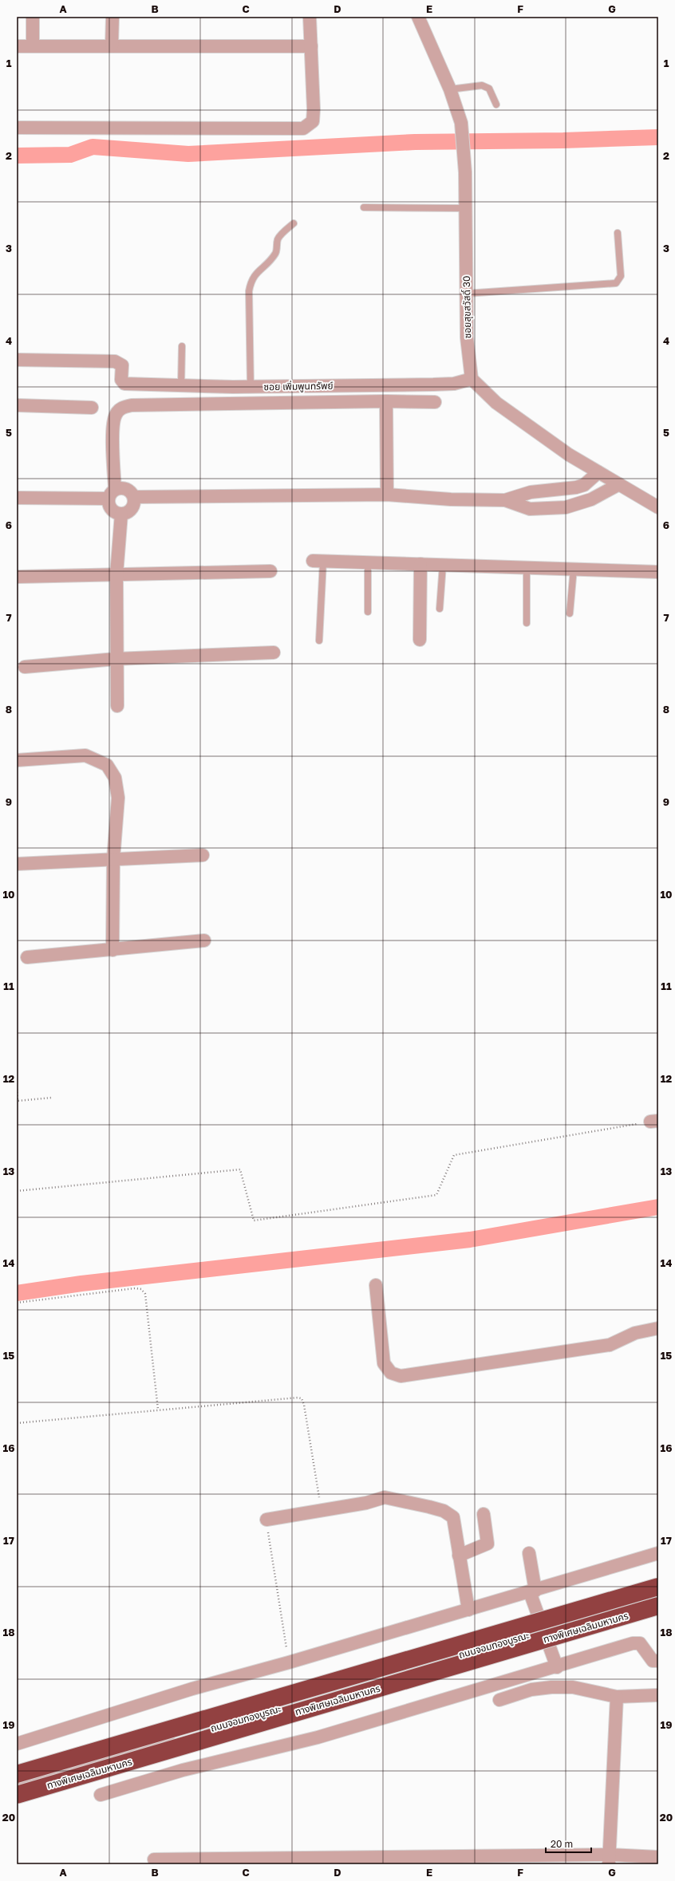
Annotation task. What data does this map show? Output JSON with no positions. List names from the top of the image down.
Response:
{
  "streets": {
    "highway": ["ทางพิเศษเฉลิมมหานคร"],
    "street": ["ซอยสุขสวัสดิ์ 30", "ซอย เพิ่มพูนทรัพย์", "ถนนจอมทองบูรณะ"]
  },
  "crossings": [
    ["ซอยสุขสวัสดิ์ 30", "ซอย เพิ่มพูนทรัพย์"]
  ],
  "scale_bar": "20 m",
  "grid": {
    "columns": [
      "A",
      "B",
      "C",
      "D",
      "E",
      "F",
      "G"
    ],
    "rows": [
      "1",
      "2",
      "3",
      "4",
      "5",
      "6",
      "7",
      "8",
      "9",
      "10",
      "11",
      "12",
      "13",
      "14",
      "15",
      "16",
      "17",
      "18",
      "19",
      "20"
    ]
  }
}
